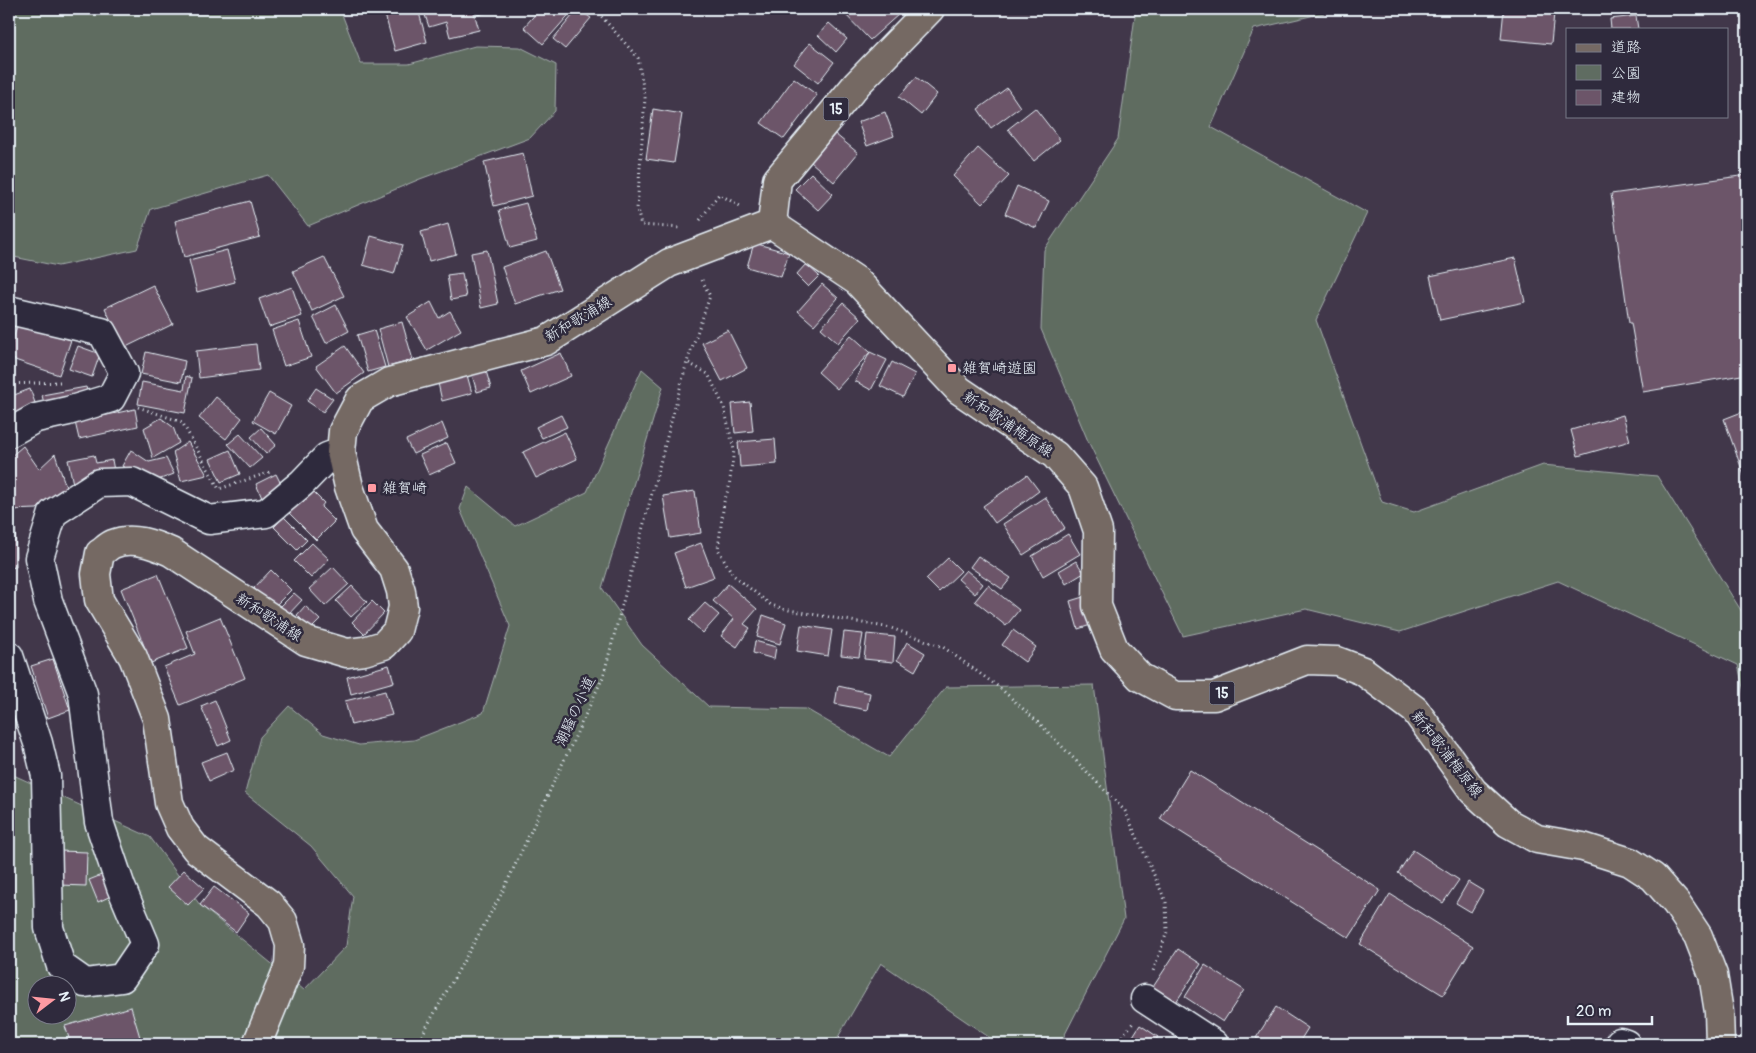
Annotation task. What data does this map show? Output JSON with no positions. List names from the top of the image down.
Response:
{
  "streets": {
    "main road": ["15", "新和歌浦線", "新和歌浦梅原線"],
    "path": ["潮騒の小道"]
  },
  "crossings": [
    ["15", "新和歌浦線"],
    ["15", "新和歌浦梅原線"],
    ["新和歌浦線", "新和歌浦梅原線"],
    ["新和歌浦線", "潮騒の小道"]
  ],
  "places": {
    "transit": ["雑賀崎遊園", "雑賀崎"]
  },
  "legend": ["道路", "公園", "建物"],
  "scale_bar": "20 m",
  "north": "right"
}
